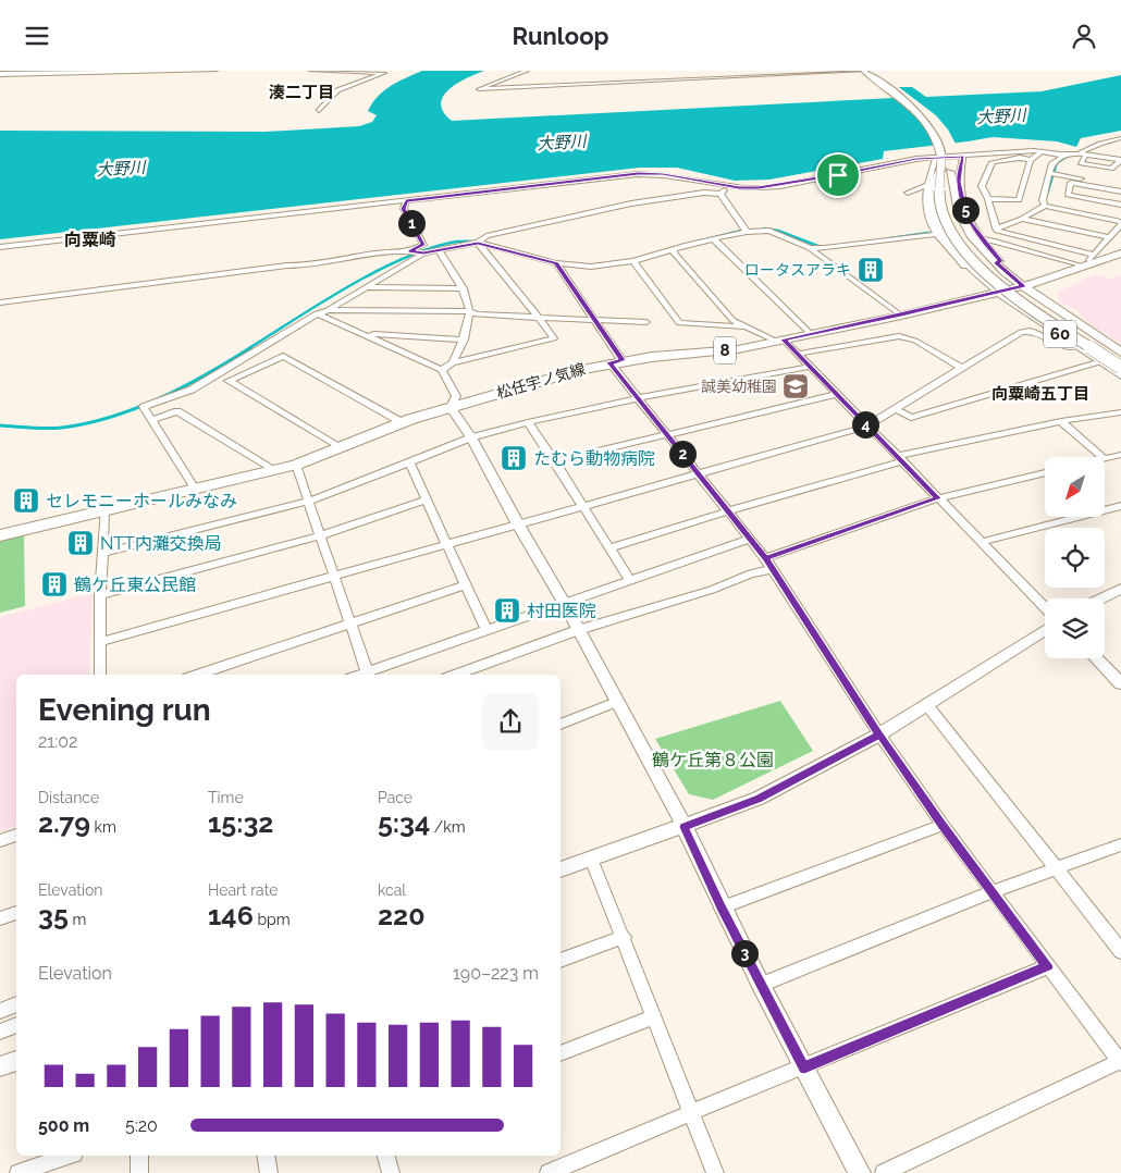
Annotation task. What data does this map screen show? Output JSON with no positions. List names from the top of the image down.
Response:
{
  "streets": {
    "main road": ["60", "8", "松任宇ノ気線"]
  },
  "crossings": [
    ["60", "松任宇ノ気線"]
  ],
  "districts": ["湊二丁目", "向粟崎", "向粟崎五丁目"],
  "water": ["大野川"],
  "parks": ["鶴ケ丘第８公園"],
  "places": {
    "building": [
      "ロータスアラキ",
      "たむら動物病院",
      "セレモニーホールみなみ",
      "NTT内灘交換局",
      "鶴ケ丘東公民館",
      "村田医院"
    ],
    "school or university": ["誠美幼稚園"]
  },
  "north": "bottom left",
  "page": {
    "header": "Runloop",
    "pins": [
      "5",
      "1",
      "4",
      "2",
      "3"
    ],
    "heading": ["Evening run", "21:02"],
    "stats": [
      ["Distance", "2.79 km"],
      ["Time", "15:32"],
      ["Pace", "5:34 /km"],
      ["Elevation", "35 m"],
      ["Heart rate", "146 bpm"],
      ["kcal", "220"]
    ],
    "chart": ["Elevation", "190–223 m"],
    "list": [
      {
        "name": "500 m",
        "note": "5:20"
      }
    ]
  }
}
